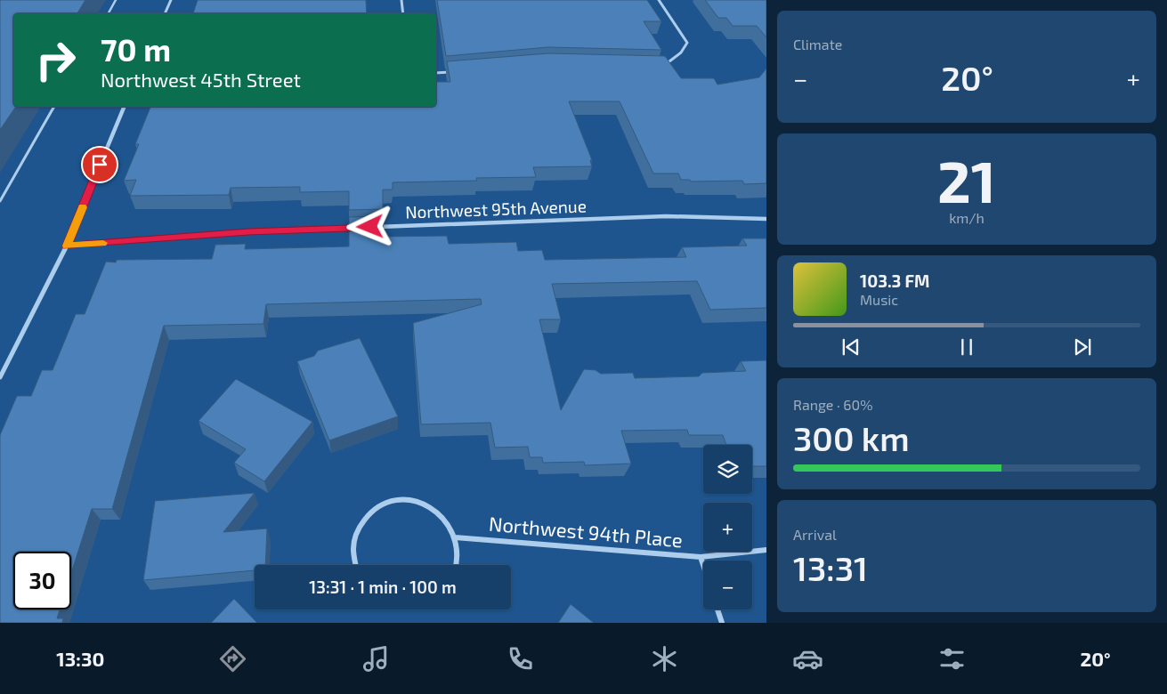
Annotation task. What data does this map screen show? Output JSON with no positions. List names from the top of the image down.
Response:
{
  "streets": {
    "street": ["Northwest 95th Avenue", "Northwest 94th Place"]
  },
  "page": {
    "tile": [
      "Climate",
      ["21", "km/h"],
      ["Range · 60%", "300 km"],
      ["Arrival", "13:31"]
    ],
    "turn": ["70 m", "Northwest 45th Street"],
    "heat": ["−", "20°", "+"],
    "song": ["103.3 FM", "Music"],
    "map_buttons": ["+", "−"],
    "limit": "30",
    "trip": "13:31 · 1 min · 100 m",
    "tabs": ["13:30", "20°"]
  }
}
